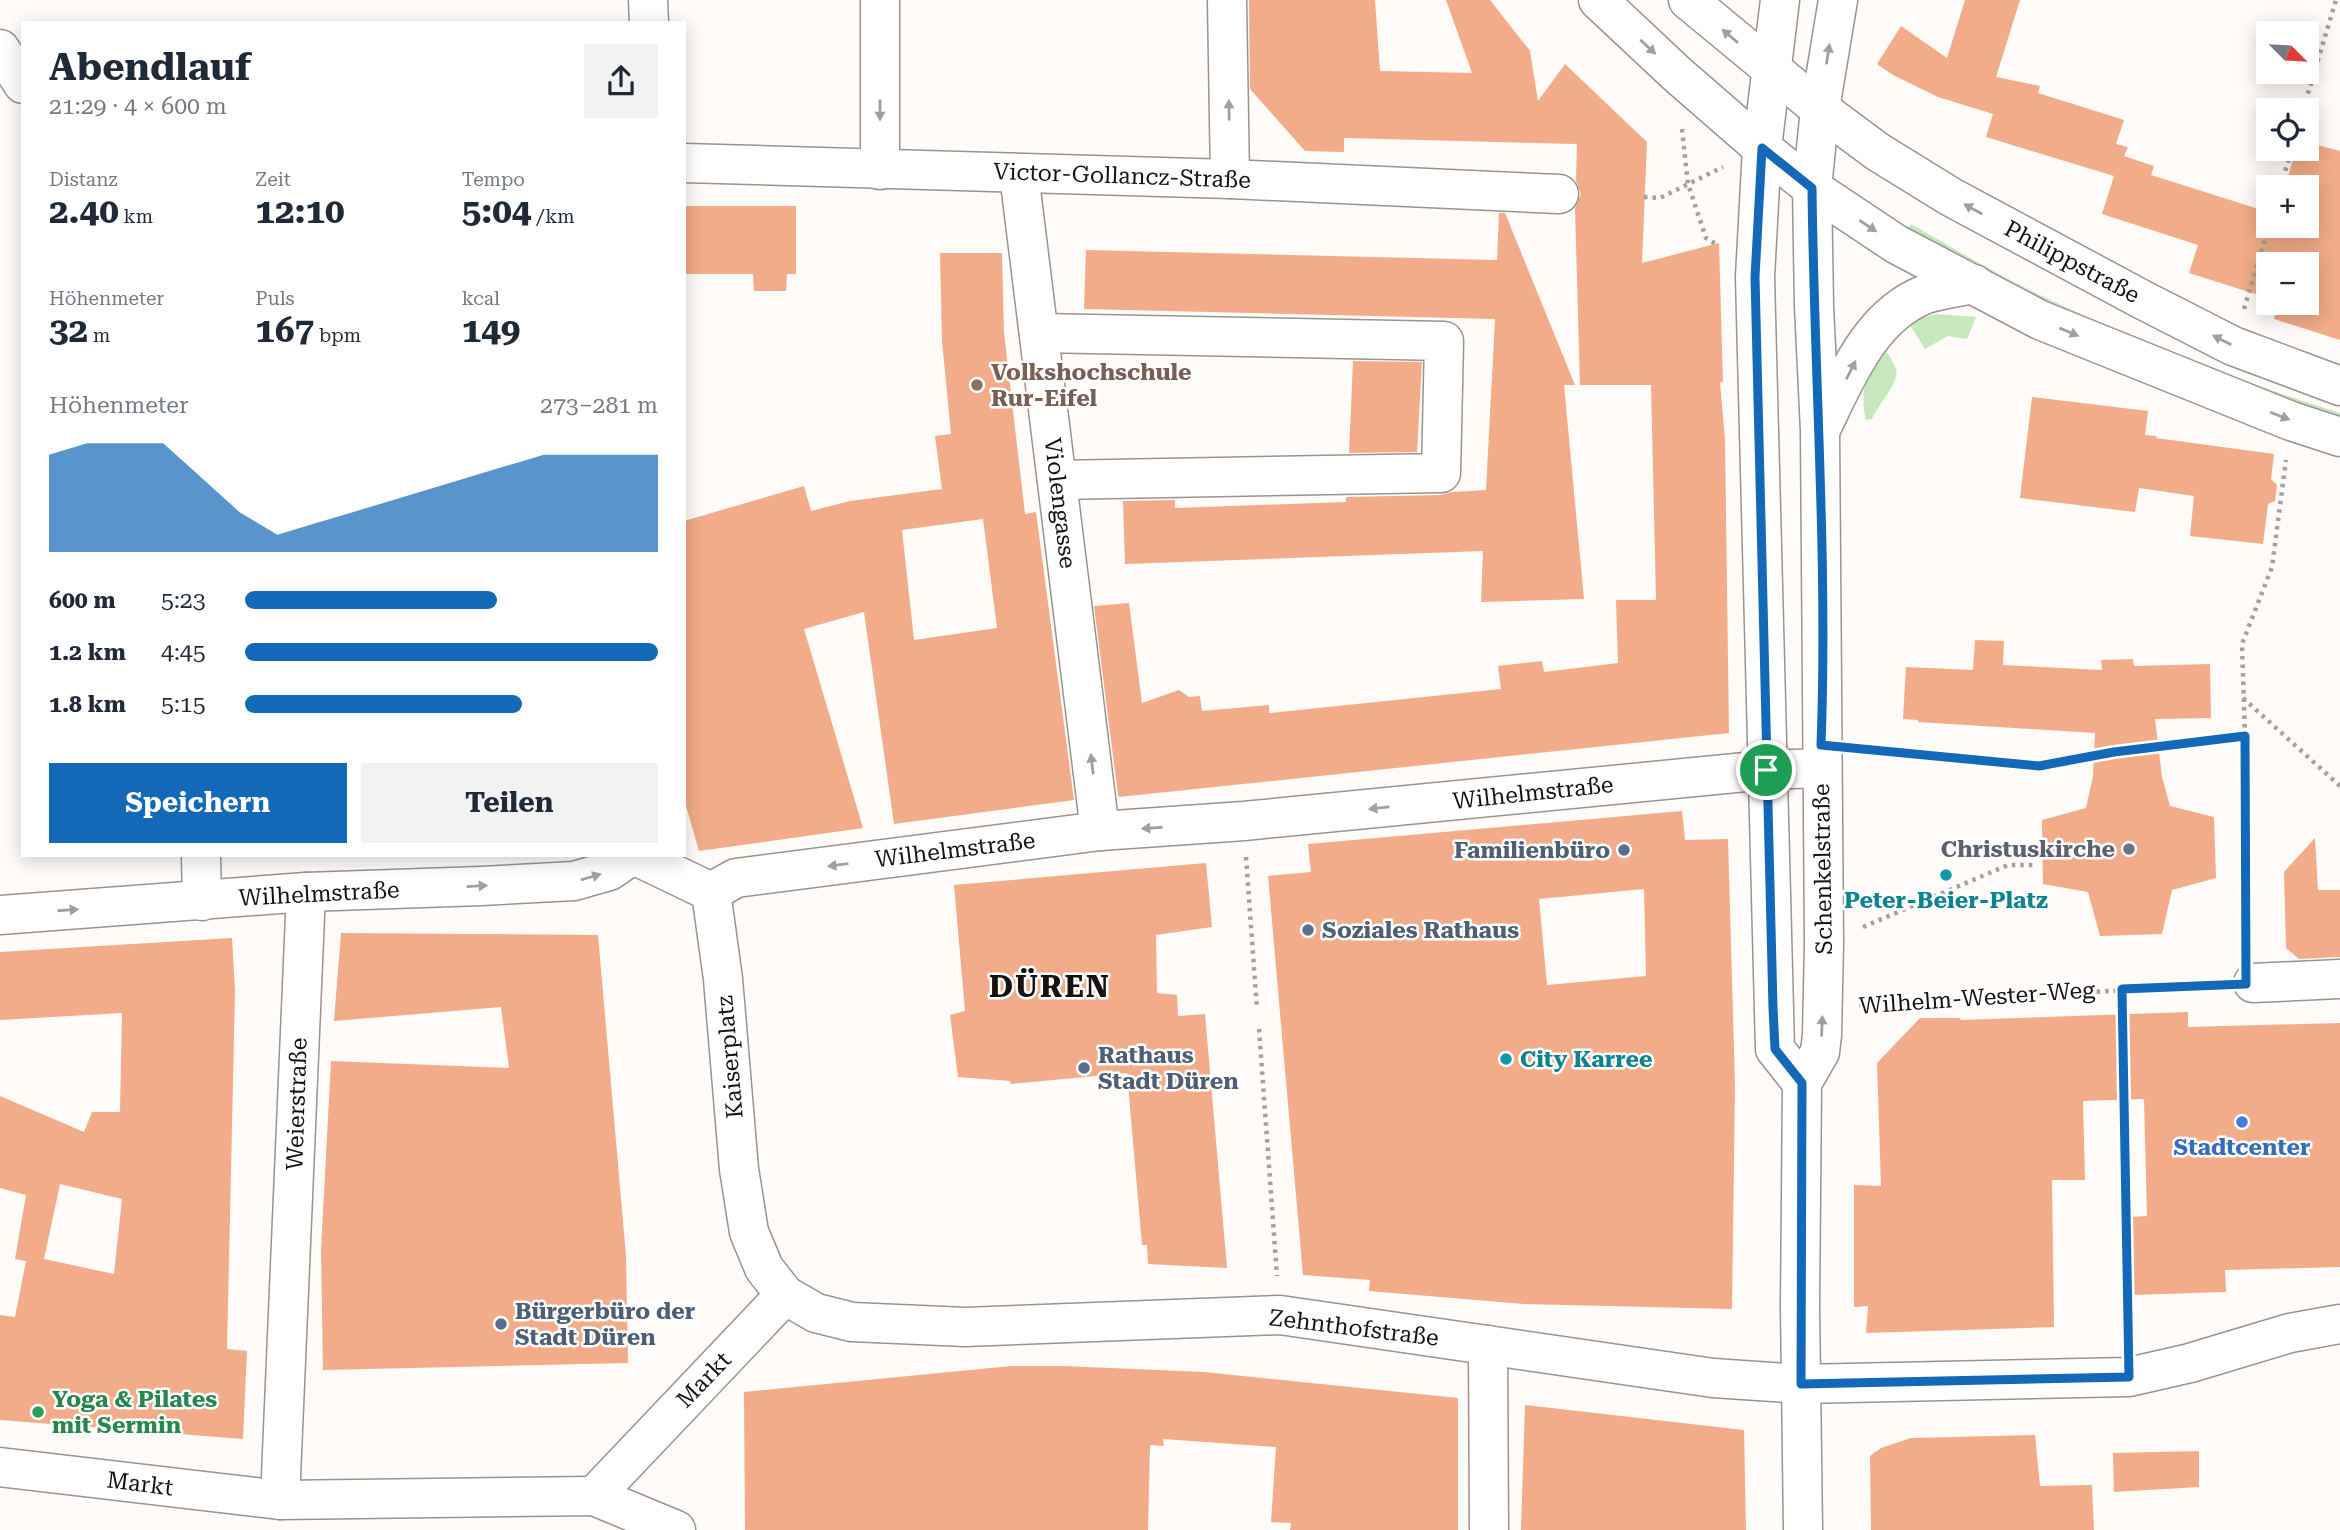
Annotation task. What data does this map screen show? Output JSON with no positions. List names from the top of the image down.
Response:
{
  "streets": {
    "street": [
      "Victor-Gollancz-Straße",
      "Philippstraße",
      "Violengasse",
      "Wilhelmstraße",
      "Schenkelstraße",
      "Kaiserplatz",
      "Weierstraße",
      "Zehnthofstraße",
      "Markt"
    ],
    "path": ["Wilhelm-Wester-Weg"]
  },
  "crossings": [
    ["Victor-Gollancz-Straße", "Violengasse"],
    ["Philippstraße", "Schenkelstraße"],
    ["Violengasse", "Wilhelmstraße"],
    ["Wilhelmstraße", "Schenkelstraße"],
    ["Wilhelmstraße", "Kaiserplatz"],
    ["Wilhelmstraße", "Weierstraße"],
    ["Schenkelstraße", "Wilhelm-Wester-Weg"],
    ["Schenkelstraße", "Zehnthofstraße"],
    ["Kaiserplatz", "Zehnthofstraße"],
    ["Kaiserplatz", "Markt"],
    ["Weierstraße", "Markt"],
    ["Zehnthofstraße", "Markt"]
  ],
  "one_way": ["Violengasse"],
  "districts": ["DÜREN"],
  "places": [
    "Volkshochschule Rur-Eifel",
    "Christuskirche",
    "Familienbüro",
    "Peter-Beier-Platz",
    "Soziales Rathaus",
    "City Karree",
    "Rathaus Stadt Düren",
    "Stadtcenter",
    "Bürgerbüro der Stadt Düren",
    "Yoga & Pilates mit Sermin"
  ],
  "north": "bottom right",
  "page": {
    "map_buttons": ["+", "−"],
    "heading": ["Abendlauf", "21:29 · 4 × 600 m"],
    "stats": [
      ["Distanz", "2.40 km"],
      ["Zeit", "12:10"],
      ["Tempo", "5:04 /km"],
      ["Höhenmeter", "32 m"],
      ["Puls", "167 bpm"],
      ["kcal", "149"]
    ],
    "chart": ["Höhenmeter", "273–281 m"],
    "list": [
      {
        "name": "600 m",
        "note": "5:23"
      },
      {
        "name": "1.2 km",
        "note": "4:45"
      },
      {
        "name": "1.8 km",
        "note": "5:15"
      }
    ],
    "buttons": ["Speichern", "Teilen"]
  }
}
